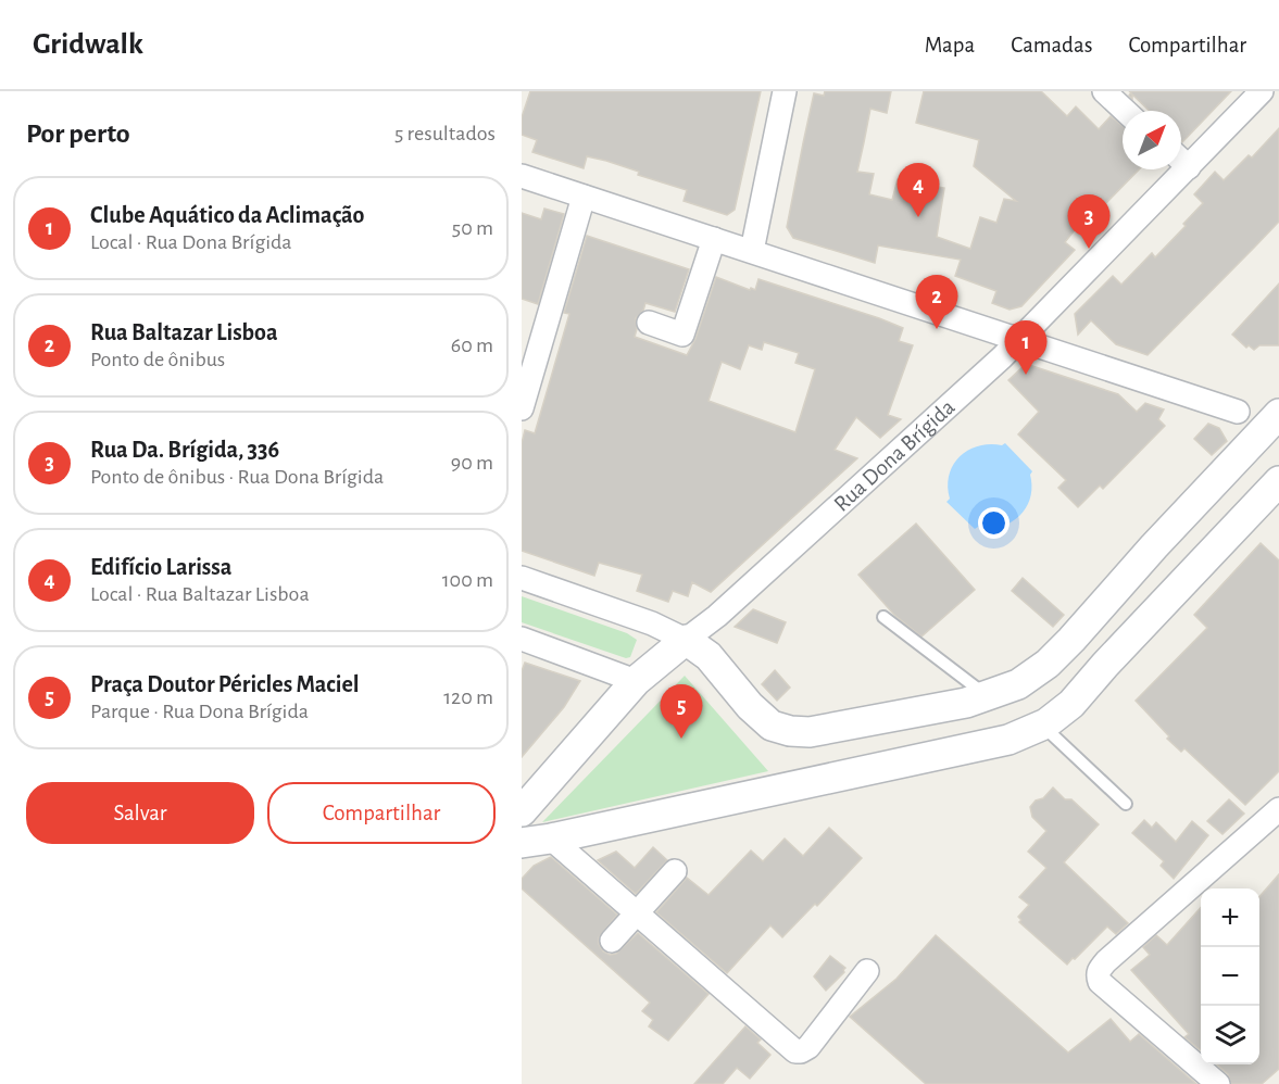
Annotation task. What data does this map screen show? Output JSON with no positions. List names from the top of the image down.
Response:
{
  "streets": {
    "street": ["Rua Dona Brígida"]
  },
  "north": "top right",
  "page": {
    "header": "Gridwalk",
    "nav": ["Mapa", "Camadas", "Compartilhar"],
    "heading": ["Por perto", "5 resultados"],
    "pins": [
      "4",
      "3",
      "2",
      "1",
      "5"
    ],
    "list": [
      {
        "mark": "1",
        "name": "Clube Aquático da Aclimação",
        "note": "Local · Rua Dona Brígida",
        "value": "50 m"
      },
      {
        "mark": "2",
        "name": "Rua Baltazar Lisboa",
        "note": "Ponto de ônibus",
        "value": "60 m"
      },
      {
        "mark": "3",
        "name": "Rua Da. Brígida, 336",
        "note": "Ponto de ônibus · Rua Dona Brígida",
        "value": "90 m"
      },
      {
        "mark": "4",
        "name": "Edifício Larissa",
        "note": "Local · Rua Baltazar Lisboa",
        "value": "100 m"
      },
      {
        "mark": "5",
        "name": "Praça Doutor Péricles Maciel",
        "note": "Parque · Rua Dona Brígida",
        "value": "120 m"
      }
    ],
    "buttons": ["Salvar", "Compartilhar"],
    "map_buttons": ["+", "−"]
  }
}
